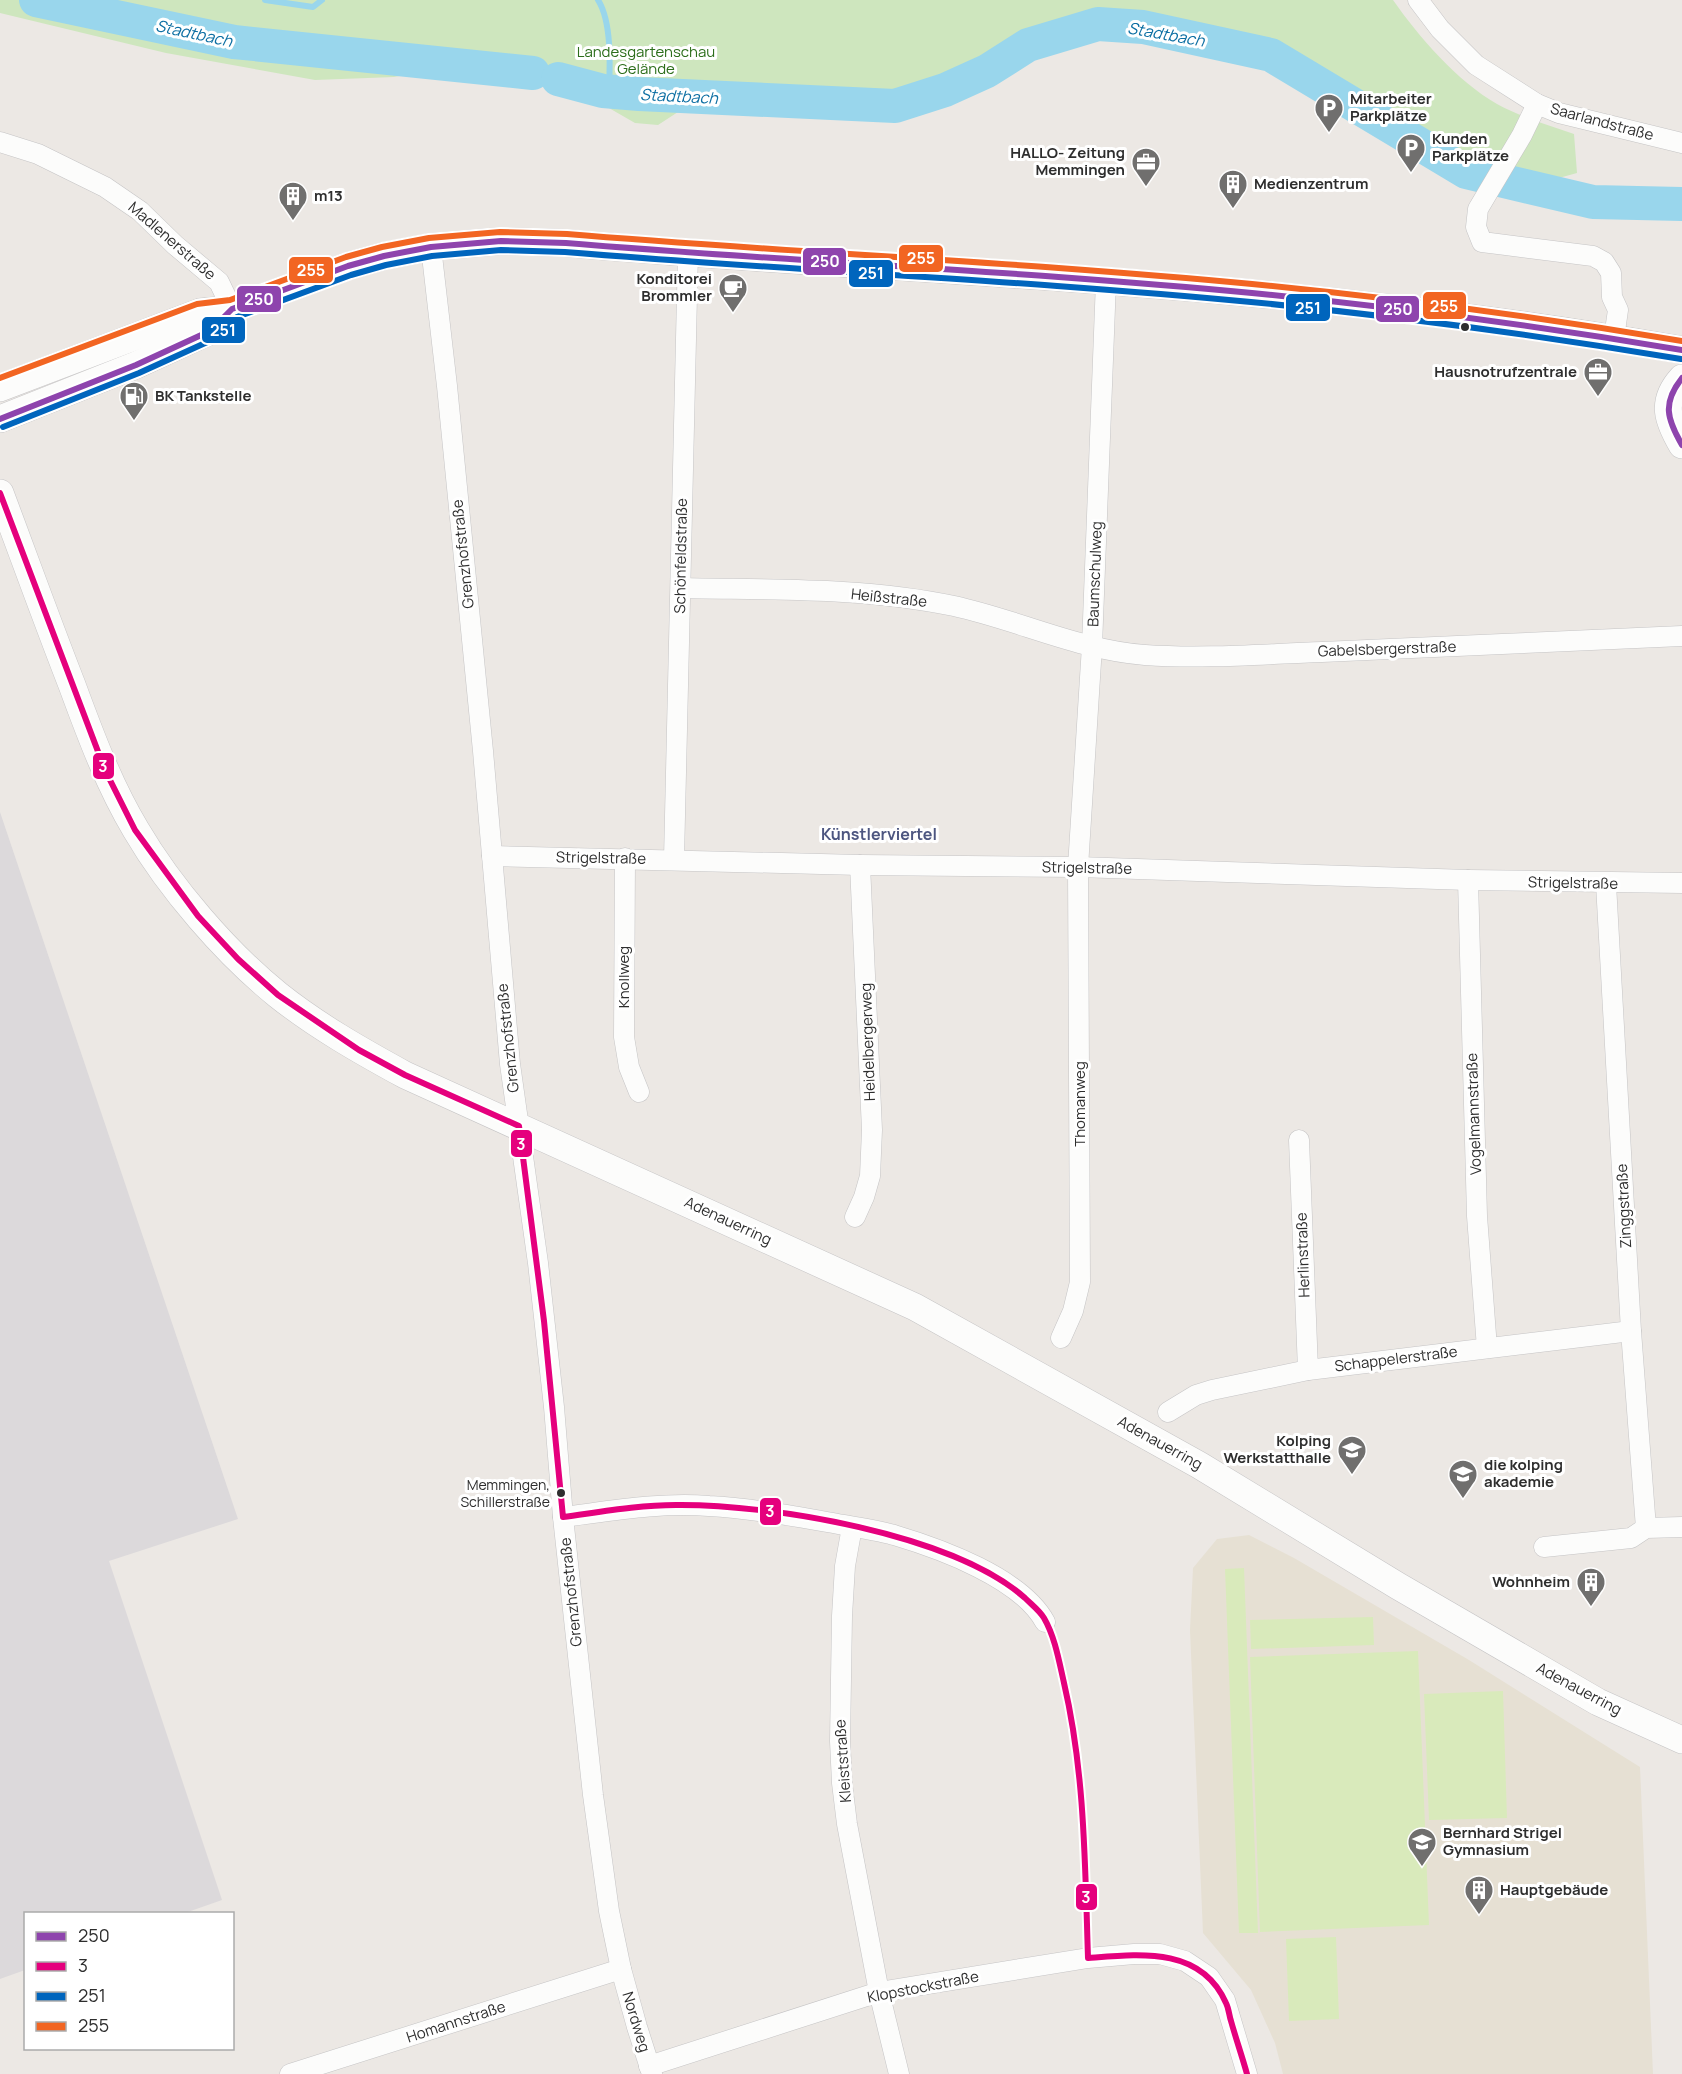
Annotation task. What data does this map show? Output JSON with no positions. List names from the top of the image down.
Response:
{
  "streets": {
    "main road": ["Adenauerring"],
    "street": [
      "Saarlandstraße",
      "Madlenerstraße",
      "Grenzhofstraße",
      "Schönfeldstraße",
      "Baumschulweg",
      "Heißstraße",
      "Gabelsbergerstraße",
      "Strigelstraße",
      "Knollweg",
      "Heidelbergerweg",
      "Thomanweg",
      "Vogelmannstraße",
      "Zinggstraße",
      "Herlinstraße",
      "Schappelerstraße",
      "Kleiststraße",
      "Klopstockstraße",
      "Homannstraße",
      "Nordweg"
    ]
  },
  "crossings": [
    ["Grenzhofstraße", "Strigelstraße"],
    ["Grenzhofstraße", "Adenauerring"],
    ["Grenzhofstraße", "Homannstraße"],
    ["Grenzhofstraße", "Nordweg"],
    ["Schönfeldstraße", "Heißstraße"],
    ["Schönfeldstraße", "Strigelstraße"],
    ["Baumschulweg", "Heißstraße"],
    ["Baumschulweg", "Gabelsbergerstraße"],
    ["Baumschulweg", "Strigelstraße"],
    ["Baumschulweg", "Thomanweg"],
    ["Heißstraße", "Gabelsbergerstraße"],
    ["Strigelstraße", "Knollweg"],
    ["Strigelstraße", "Heidelbergerweg"],
    ["Strigelstraße", "Thomanweg"],
    ["Strigelstraße", "Vogelmannstraße"],
    ["Strigelstraße", "Zinggstraße"],
    ["Vogelmannstraße", "Schappelerstraße"],
    ["Zinggstraße", "Schappelerstraße"],
    ["Herlinstraße", "Schappelerstraße"],
    ["Kleiststraße", "Klopstockstraße"],
    ["Klopstockstraße", "Nordweg"],
    ["Homannstraße", "Nordweg"]
  ],
  "districts": ["Künstlerviertel"],
  "water": ["Stadtbach"],
  "parks": ["Landesgartenschau Gelände"],
  "places": {
    "parking": ["Mitarbeiter Parkplätze", "Kunden Parkplätze"],
    "office": ["HALLO- Zeitung Memmingen", "Hausnotrufzentrale"],
    "building": [
      "Medienzentrum",
      "m13",
      "Wohnheim",
      "Hauptgebäude"
    ],
    "cafe": ["Konditorei Brommler"],
    "fuel station": ["BK Tankstelle"],
    "school or university": ["Kolping Werkstatthalle", "die kolping akademie", "Bernhard Strigel Gymnasium"],
    "other": ["Memmingen, Schillerstraße"]
  },
  "lines": [
    "transit line 255",
    "transit line 250",
    "transit line 251",
    "transit line 3"
  ],
  "legend": [
    "250",
    "3",
    "251",
    "255"
  ]
}
